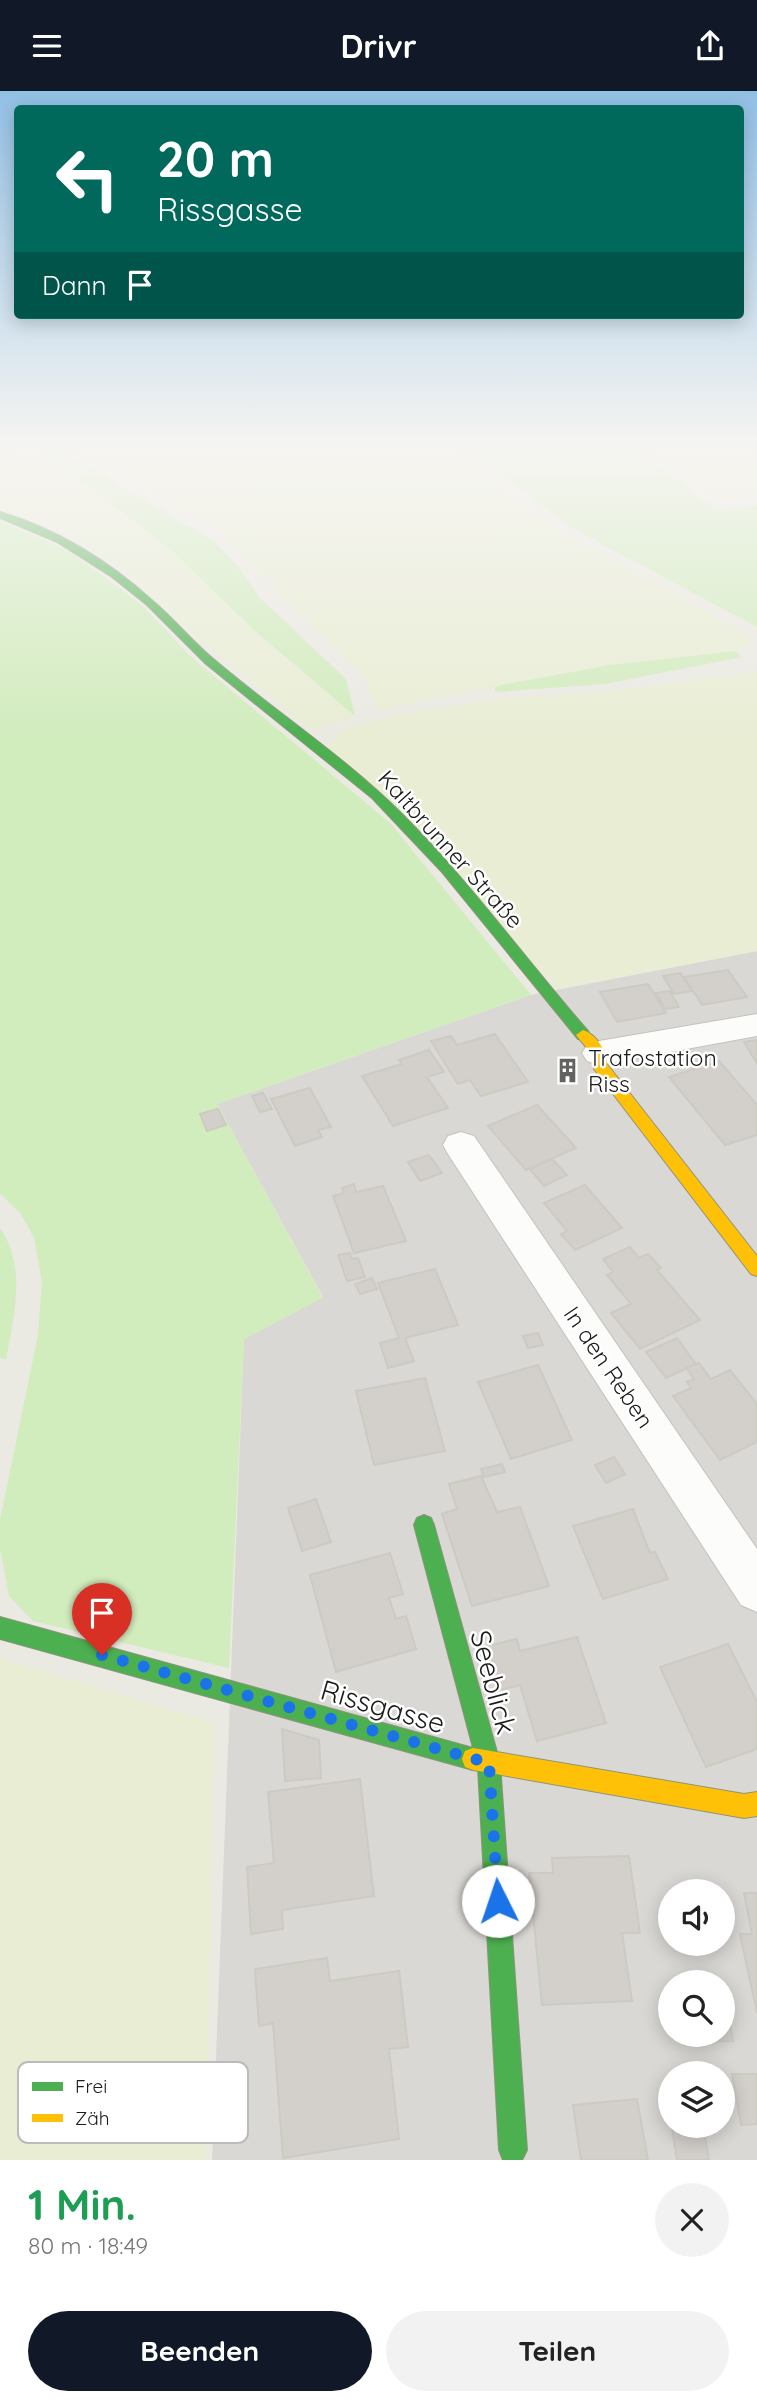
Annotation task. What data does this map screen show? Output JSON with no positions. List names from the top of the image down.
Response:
{
  "streets": {
    "street": [
      "Kaltbrunner Straße",
      "In den Reben",
      "Seeblick",
      "Rissgasse"
    ]
  },
  "crossings": [
    ["Seeblick", "Rissgasse"]
  ],
  "places": {
    "building": ["Trafostation Riss"]
  },
  "legend": ["Frei", "Zäh"],
  "page": {
    "header": "Drivr",
    "turn": ["20 m", "Rissgasse"],
    "then": "Dann",
    "heading": ["1 Min.", "80 m · 18:49"],
    "buttons": ["Beenden", "Teilen"]
  }
}
